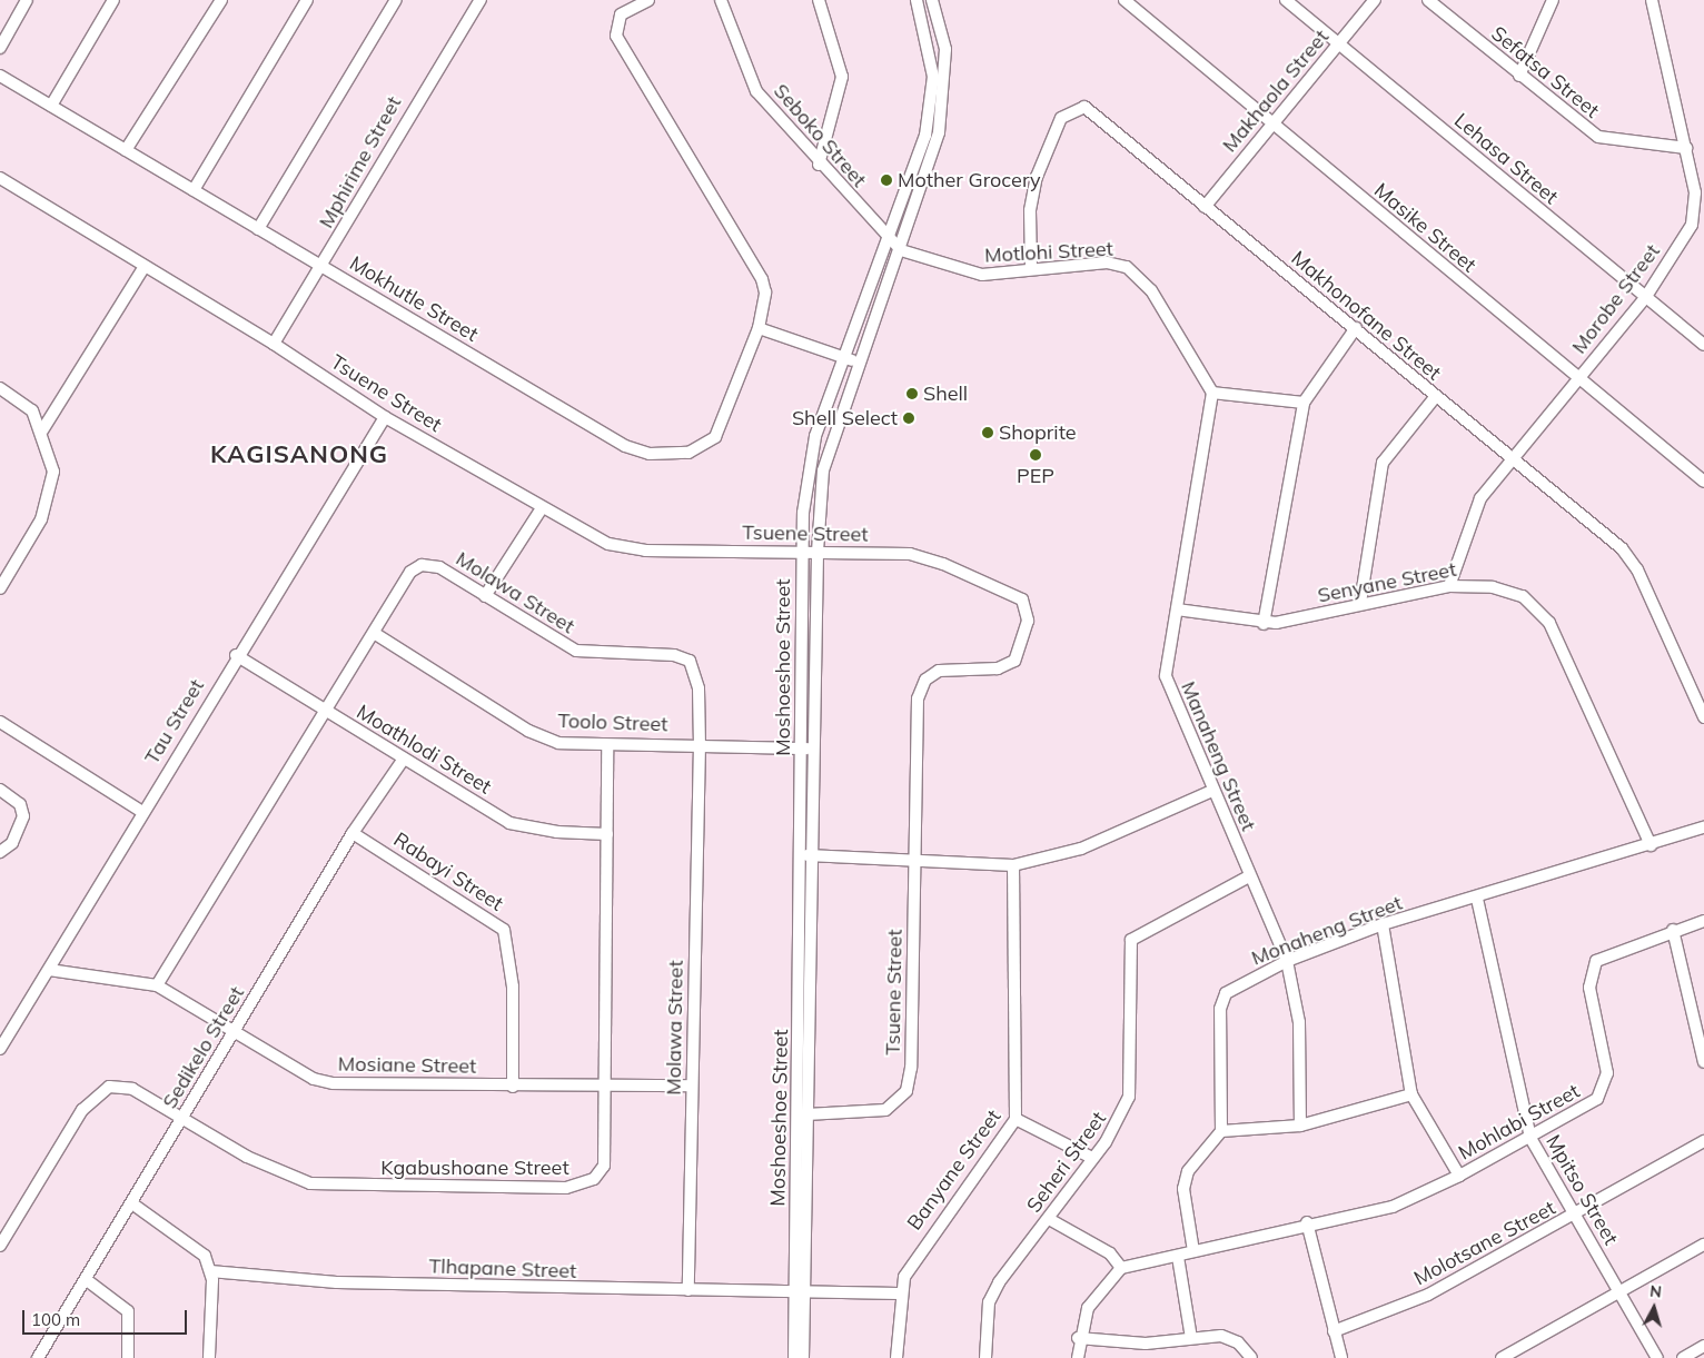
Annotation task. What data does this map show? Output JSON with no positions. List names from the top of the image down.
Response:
{
  "streets": {
    "street": [
      "Sefatsa Street",
      "Makhaola Street",
      "Seboko Street",
      "Lehasa Street",
      "Mphirime Street",
      "Masike Street",
      "Motlohi Street",
      "Mokhutle Street",
      "Morobe Street",
      "Makhonofane Street",
      "Tsuene Street",
      "Senyane Street",
      "Molawa Street",
      "Moshoeshoe Street",
      "Tau Street",
      "Toolo Street",
      "Moathlodi Street",
      "Manaheng Street",
      "Rabayi Street",
      "Monaheng Street",
      "Sedikelo Street",
      "Mosiane Street",
      "Mohlabi Street",
      "Seheri Street",
      "Kgabushoane Street",
      "Banyane Street",
      "Mpitso Street",
      "Molotsane Street",
      "Tlhapane Street"
    ]
  },
  "crossings": [
    ["Sefatsa Street", "Morobe Street"],
    ["Makhaola Street", "Lehasa Street"],
    ["Makhaola Street", "Masike Street"],
    ["Makhaola Street", "Makhonofane Street"],
    ["Seboko Street", "Motlohi Street"],
    ["Seboko Street", "Moshoeshoe Street"],
    ["Lehasa Street", "Morobe Street"],
    ["Mphirime Street", "Mokhutle Street"],
    ["Mphirime Street", "Tsuene Street"],
    ["Masike Street", "Morobe Street"],
    ["Motlohi Street", "Makhonofane Street"],
    ["Motlohi Street", "Moshoeshoe Street"],
    ["Motlohi Street", "Manaheng Street"],
    ["Morobe Street", "Makhonofane Street"],
    ["Morobe Street", "Senyane Street"],
    ["Tsuene Street", "Moshoeshoe Street"],
    ["Tsuene Street", "Tau Street"],
    ["Senyane Street", "Manaheng Street"],
    ["Senyane Street", "Monaheng Street"],
    ["Molawa Street", "Toolo Street"],
    ["Molawa Street", "Moathlodi Street"],
    ["Molawa Street", "Mosiane Street"],
    ["Molawa Street", "Tlhapane Street"],
    ["Moshoeshoe Street", "Toolo Street"],
    ["Moshoeshoe Street", "Tlhapane Street"],
    ["Tau Street", "Moathlodi Street"],
    ["Tau Street", "Mosiane Street"],
    ["Toolo Street", "Kgabushoane Street"],
    ["Moathlodi Street", "Sedikelo Street"],
    ["Moathlodi Street", "Kgabushoane Street"],
    ["Manaheng Street", "Monaheng Street"],
    ["Manaheng Street", "Seheri Street"],
    ["Rabayi Street", "Sedikelo Street"],
    ["Rabayi Street", "Mosiane Street"],
    ["Monaheng Street", "Mpitso Street"],
    ["Sedikelo Street", "Mosiane Street"],
    ["Sedikelo Street", "Kgabushoane Street"],
    ["Mosiane Street", "Kgabushoane Street"],
    ["Mohlabi Street", "Mpitso Street"],
    ["Banyane Street", "Tlhapane Street"],
    ["Mpitso Street", "Molotsane Street"]
  ],
  "districts": ["KAGISANONG"],
  "places": [
    "Mother Grocery",
    "Shell",
    "Shell Select",
    "Shoprite",
    "PEP"
  ],
  "scale_bar": "100 m",
  "north": "top"
}
